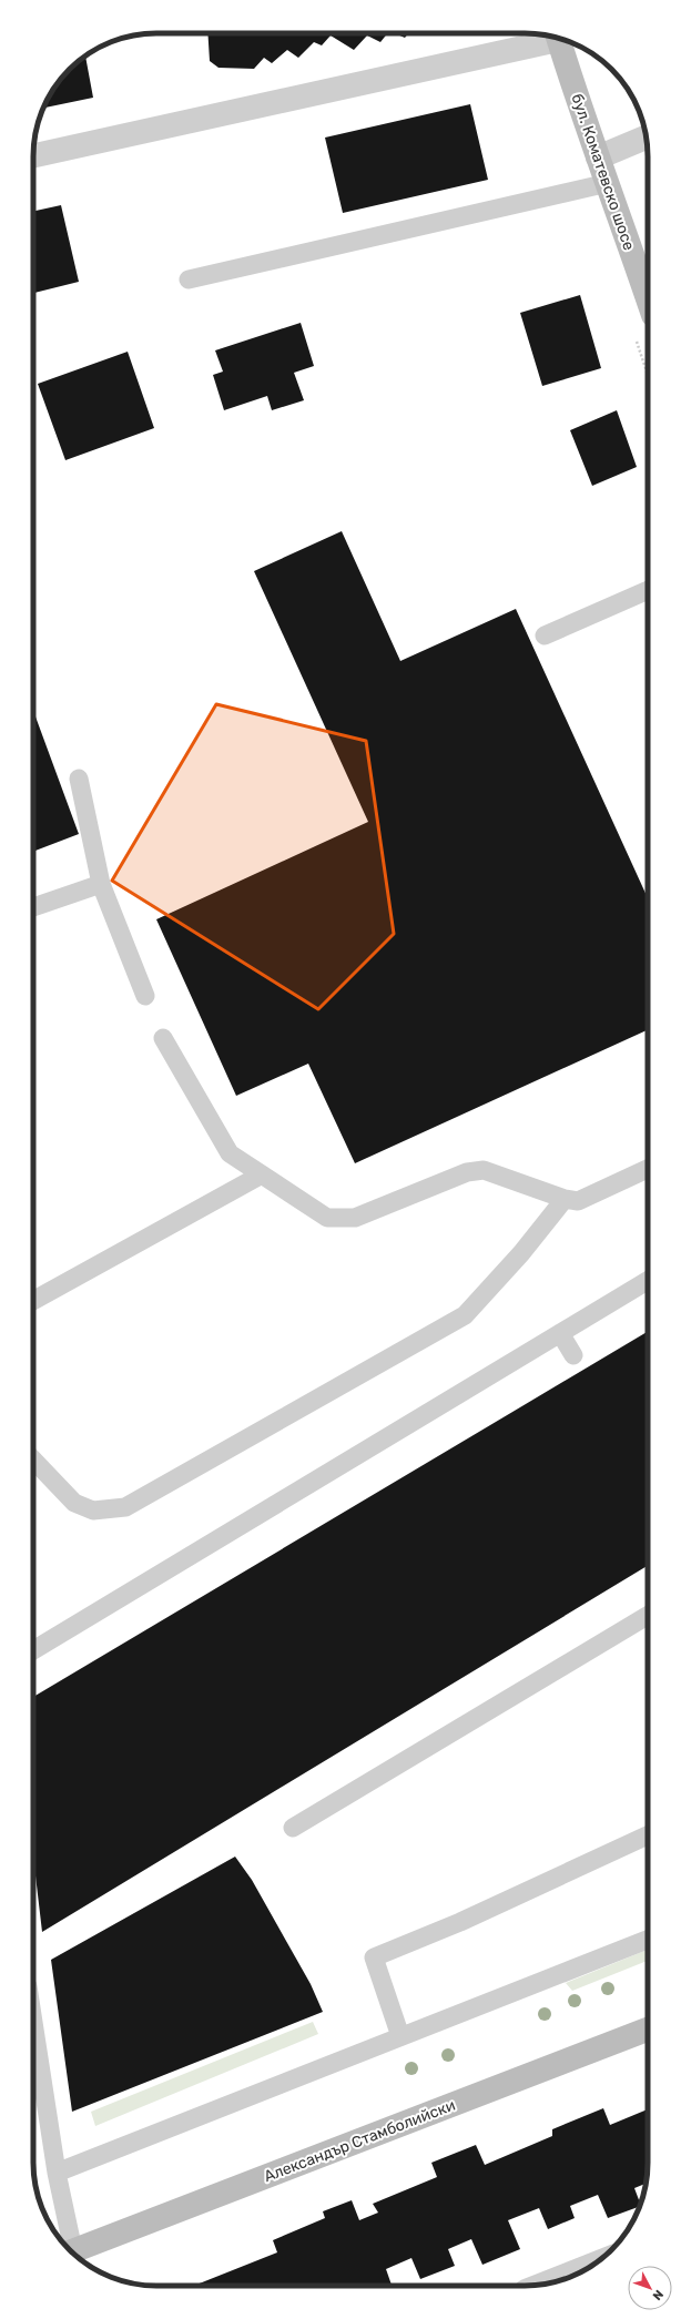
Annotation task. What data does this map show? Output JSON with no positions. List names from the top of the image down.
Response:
{
  "streets": {
    "street": ["бул. Коматевско шосе", "Александър Стамболийски"]
  },
  "north": "bottom right"
}
